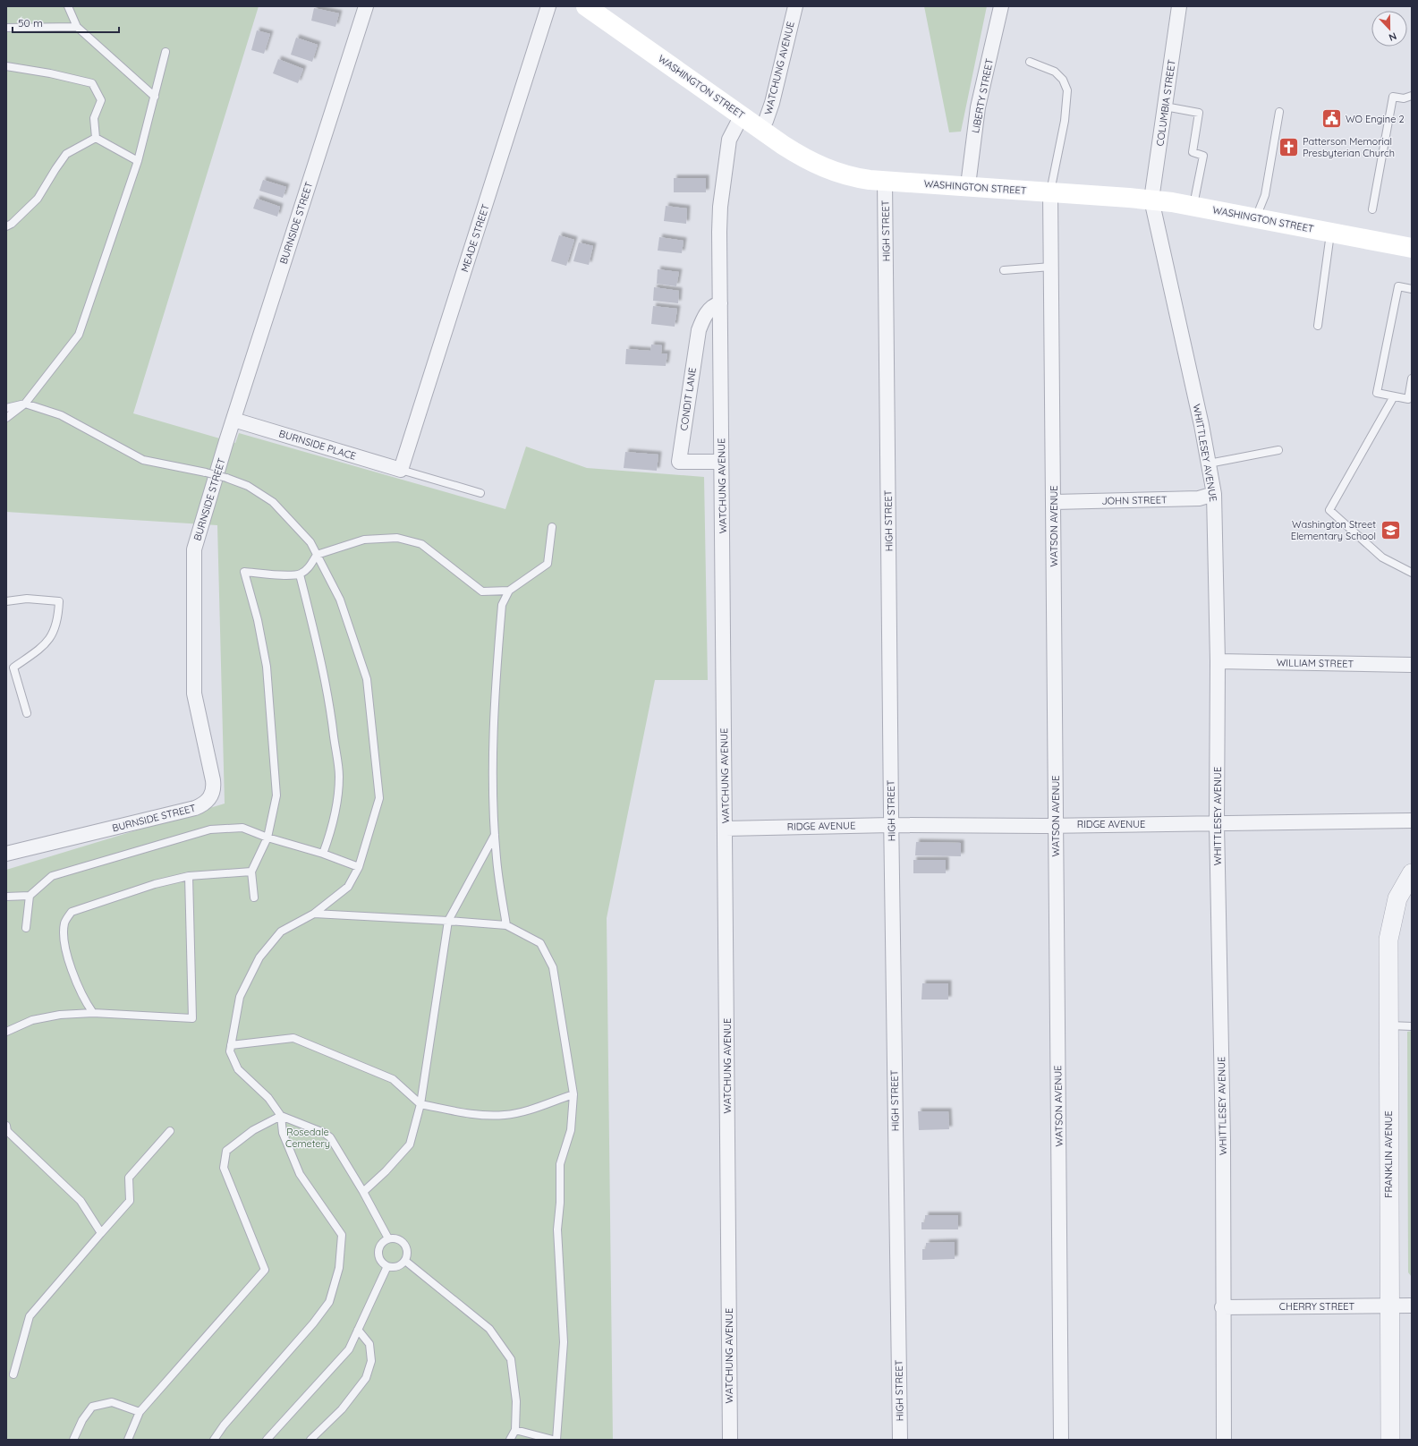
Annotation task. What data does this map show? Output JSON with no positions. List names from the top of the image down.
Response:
{
  "streets": {
    "main road": ["WASHINGTON STREET"],
    "street": [
      "WATCHUNG AVENUE",
      "LIBERTY STREET",
      "COLUMBIA STREET",
      "BURNSIDE STREET",
      "HIGH STREET",
      "MEADE STREET",
      "CONDIT LANE",
      "BURNSIDE PLACE",
      "WHITTLESEY AVENUE",
      "JOHN STREET",
      "WATSON AVENUE",
      "WILLIAM STREET",
      "RIDGE AVENUE",
      "FRANKLIN AVENUE",
      "CHERRY STREET"
    ]
  },
  "crossings": [
    ["WATCHUNG AVENUE", "WASHINGTON STREET"],
    ["WATCHUNG AVENUE", "CONDIT LANE"],
    ["WATCHUNG AVENUE", "RIDGE AVENUE"],
    ["WASHINGTON STREET", "LIBERTY STREET"],
    ["WASHINGTON STREET", "COLUMBIA STREET"],
    ["WASHINGTON STREET", "HIGH STREET"],
    ["WASHINGTON STREET", "WHITTLESEY AVENUE"],
    ["WASHINGTON STREET", "WATSON AVENUE"],
    ["COLUMBIA STREET", "WHITTLESEY AVENUE"],
    ["BURNSIDE STREET", "BURNSIDE PLACE"],
    ["HIGH STREET", "RIDGE AVENUE"],
    ["MEADE STREET", "BURNSIDE PLACE"],
    ["WHITTLESEY AVENUE", "JOHN STREET"],
    ["WHITTLESEY AVENUE", "WILLIAM STREET"],
    ["WHITTLESEY AVENUE", "RIDGE AVENUE"],
    ["WHITTLESEY AVENUE", "CHERRY STREET"],
    ["JOHN STREET", "WATSON AVENUE"],
    ["WATSON AVENUE", "RIDGE AVENUE"],
    ["FRANKLIN AVENUE", "CHERRY STREET"]
  ],
  "parks": ["Rosedale Cemetery"],
  "places": {
    "public building": ["WO Engine 2"],
    "church": ["Patterson Memorial Presbyterian Church"],
    "school or university": ["Washington Street Elementary School"]
  },
  "scale_bar": "50 m",
  "north": "bottom"
}
